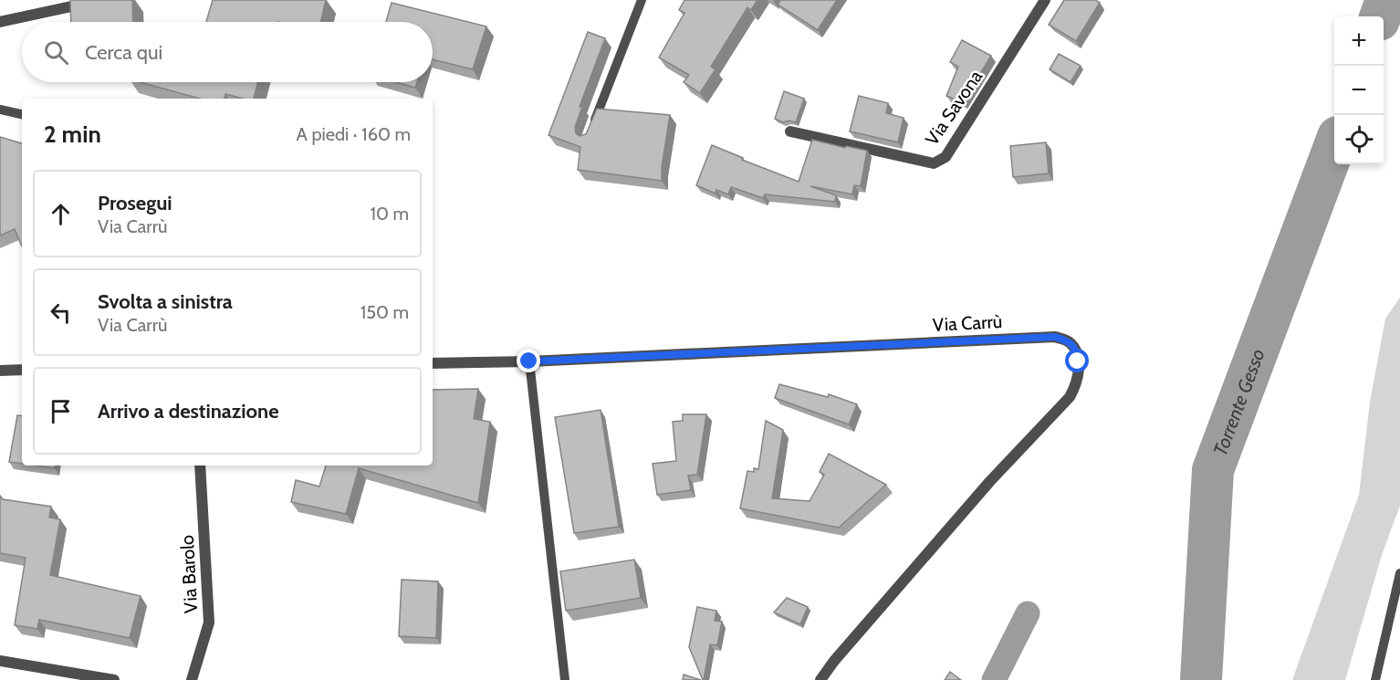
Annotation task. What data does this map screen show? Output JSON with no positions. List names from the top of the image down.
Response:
{
  "streets": {
    "street": ["Via Savona", "Via Carrù", "Via Barolo"]
  },
  "water": ["Torrente Gesso"],
  "page": {
    "map_buttons": ["+", "−"],
    "search": "Cerca qui",
    "heading": ["2 min", "A piedi · 160 m"],
    "list": [
      ["Prosegui", "Via Carrù", "10 m"],
      ["Svolta a sinistra", "Via Carrù", "150 m"],
      "Arrivo a destinazione"
    ]
  }
}
